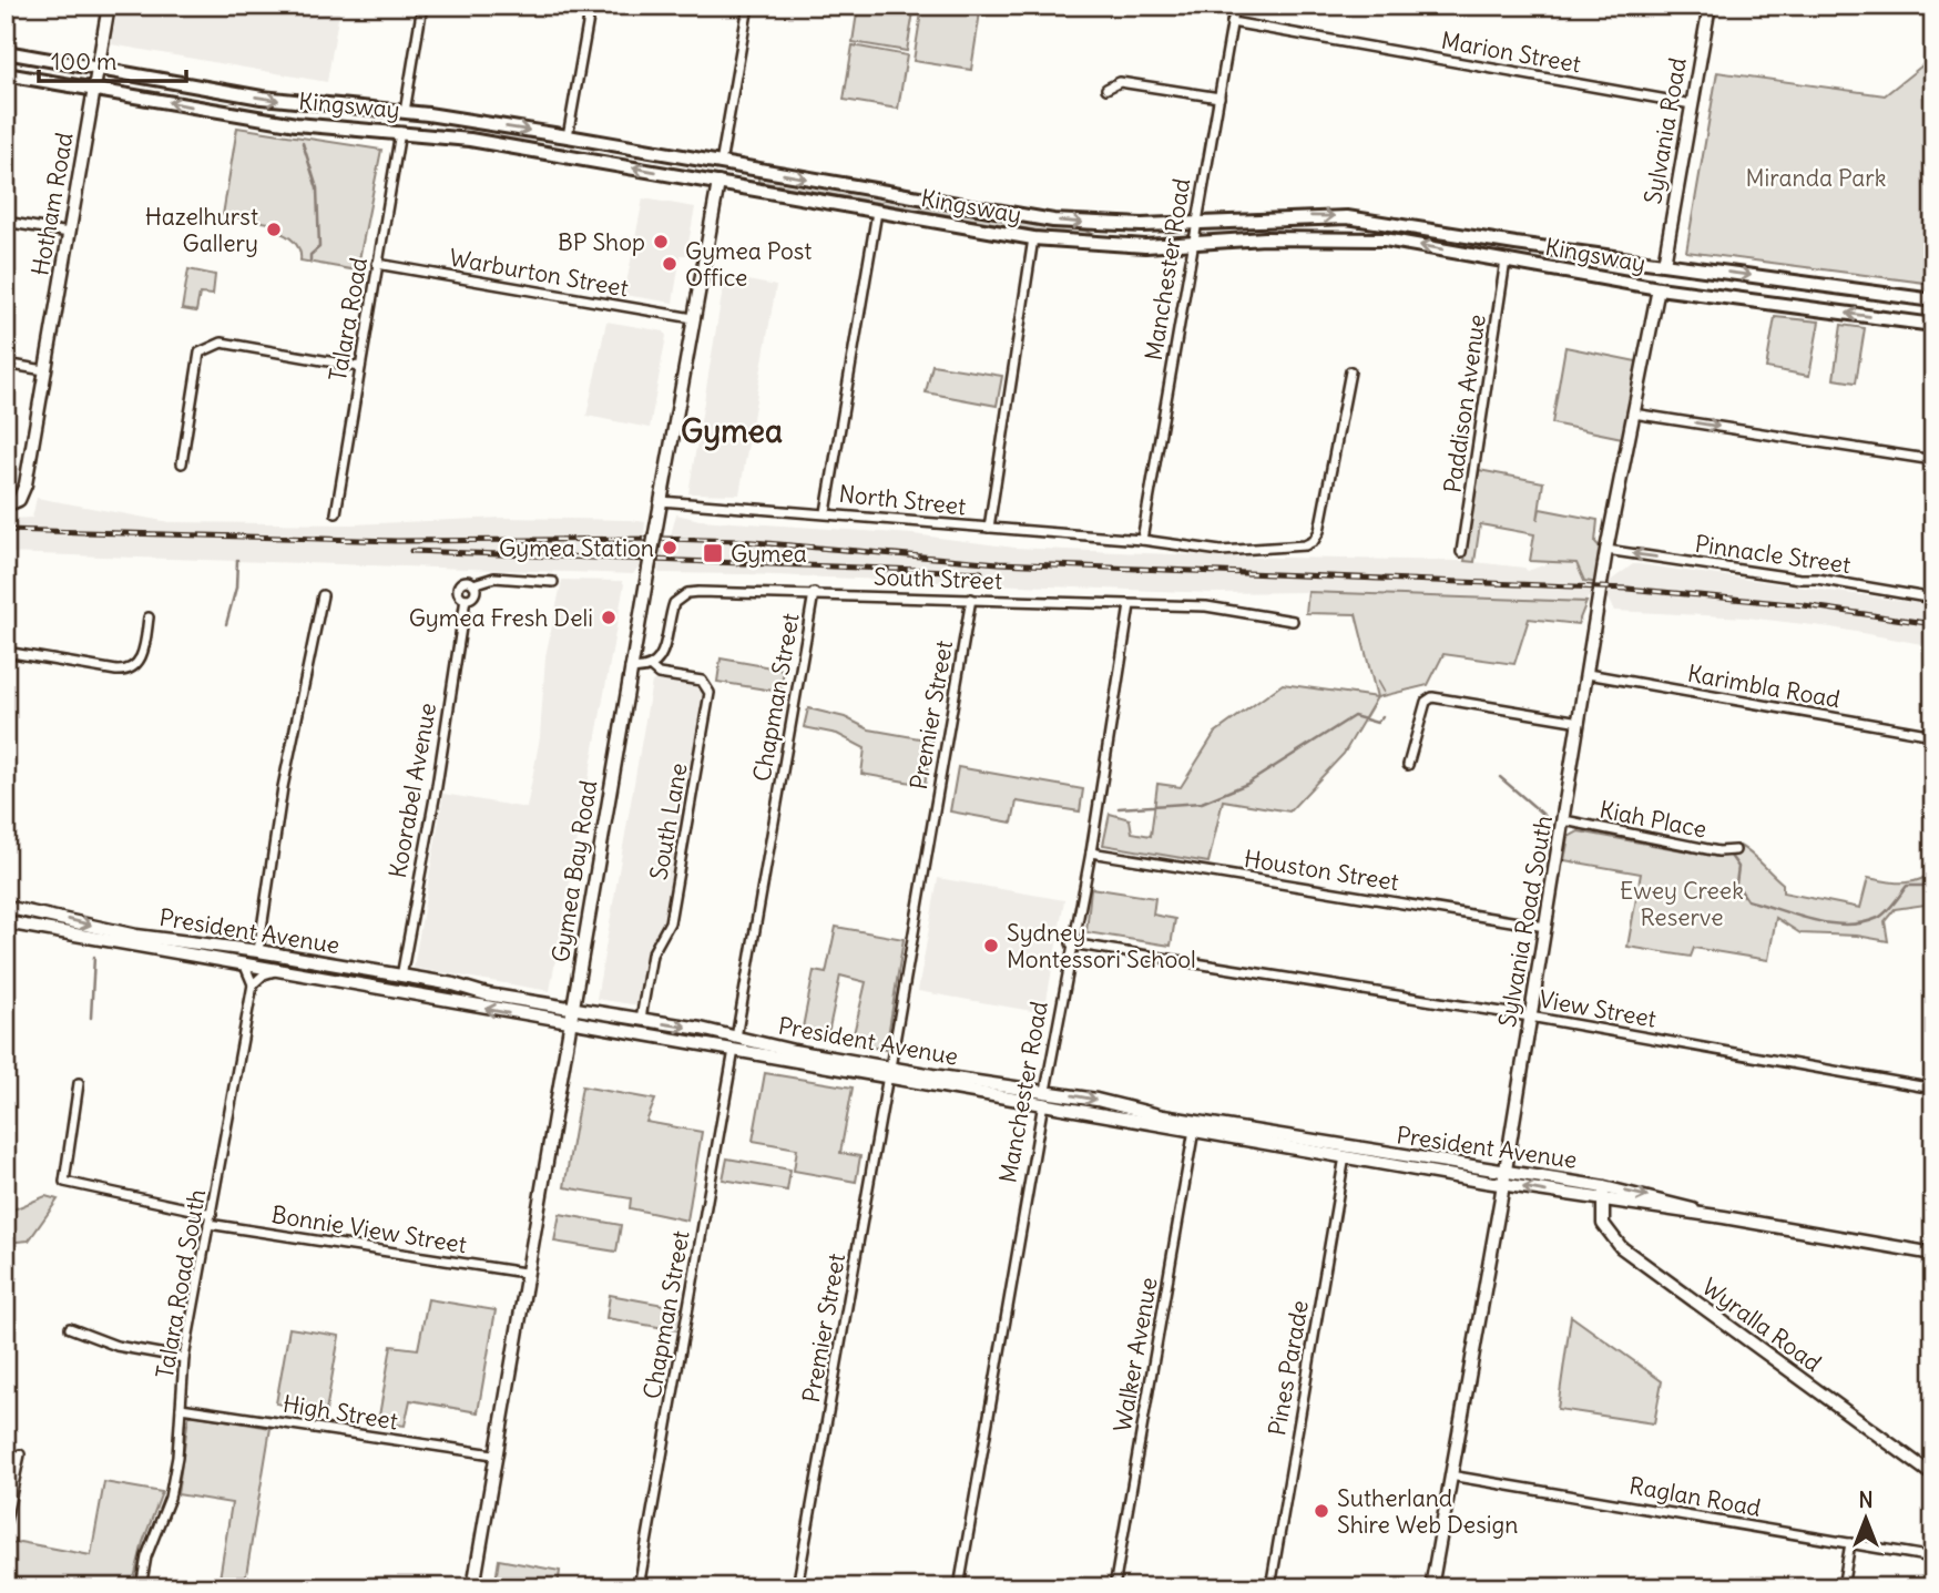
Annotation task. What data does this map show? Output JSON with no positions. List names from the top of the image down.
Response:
{
  "streets": {
    "main road": ["Kingsway", "Gymea Bay Road", "Sylvania Road South"],
    "street": [
      "Marion Street",
      "Sylvania Road",
      "Hotham Road",
      "Manchester Road",
      "Warburton Street",
      "Talara Road",
      "Paddison Avenue",
      "North Street",
      "Pinnacle Street",
      "South Street",
      "Karimbla Road",
      "Chapman Street",
      "Premier Street",
      "Koorabel Avenue",
      "Kiah Place",
      "South Lane",
      "Houston Street",
      "President Avenue",
      "View Street",
      "Bonnie View Street",
      "Talara Road South",
      "Wyralla Road",
      "Walker Avenue",
      "Pines Parade",
      "High Street",
      "Raglan Road"
    ]
  },
  "crossings": [
    ["Marion Street", "Sylvania Road"],
    ["Marion Street", "Manchester Road"],
    ["Kingsway", "Sylvania Road"],
    ["Kingsway", "Hotham Road"],
    ["Kingsway", "Manchester Road"],
    ["Kingsway", "Talara Road"],
    ["Kingsway", "Paddison Avenue"],
    ["Kingsway", "Gymea Bay Road"],
    ["Kingsway", "Sylvania Road South"],
    ["Sylvania Road", "Sylvania Road South"],
    ["Manchester Road", "North Street"],
    ["Manchester Road", "South Street"],
    ["Manchester Road", "Houston Street"],
    ["Manchester Road", "President Avenue"],
    ["Manchester Road", "View Street"],
    ["Warburton Street", "Talara Road"],
    ["Warburton Street", "Gymea Bay Road"],
    ["North Street", "Gymea Bay Road"],
    ["Pinnacle Street", "Sylvania Road South"],
    ["South Street", "Chapman Street"],
    ["South Street", "Premier Street"],
    ["South Street", "South Lane"],
    ["Karimbla Road", "Sylvania Road South"],
    ["Chapman Street", "President Avenue"],
    ["Premier Street", "President Avenue"],
    ["Koorabel Avenue", "President Avenue"],
    ["Kiah Place", "Sylvania Road South"],
    ["South Lane", "President Avenue"],
    ["Houston Street", "Sylvania Road South"],
    ["Gymea Bay Road", "President Avenue"],
    ["Gymea Bay Road", "Bonnie View Street"],
    ["Gymea Bay Road", "High Street"],
    ["Sylvania Road South", "President Avenue"],
    ["Sylvania Road South", "View Street"],
    ["Sylvania Road South", "Raglan Road"],
    ["President Avenue", "Wyralla Road"],
    ["President Avenue", "Walker Avenue"],
    ["President Avenue", "Pines Parade"],
    ["Bonnie View Street", "Talara Road South"],
    ["Talara Road South", "High Street"]
  ],
  "one_way": ["Pinnacle Street"],
  "districts": ["Gymea"],
  "parks": ["Miranda Park", "Ewey Creek Reserve"],
  "places": {
    "other": [
      "Hazelhurst Gallery",
      "BP Shop",
      "Gymea Post Office",
      "Gymea Station",
      "Gymea Fresh Deli",
      "Sydney Montessori School",
      "Sutherland Shire Web Design"
    ],
    "transit": ["Gymea"]
  },
  "scale_bar": "100 m",
  "north": "top"
}
